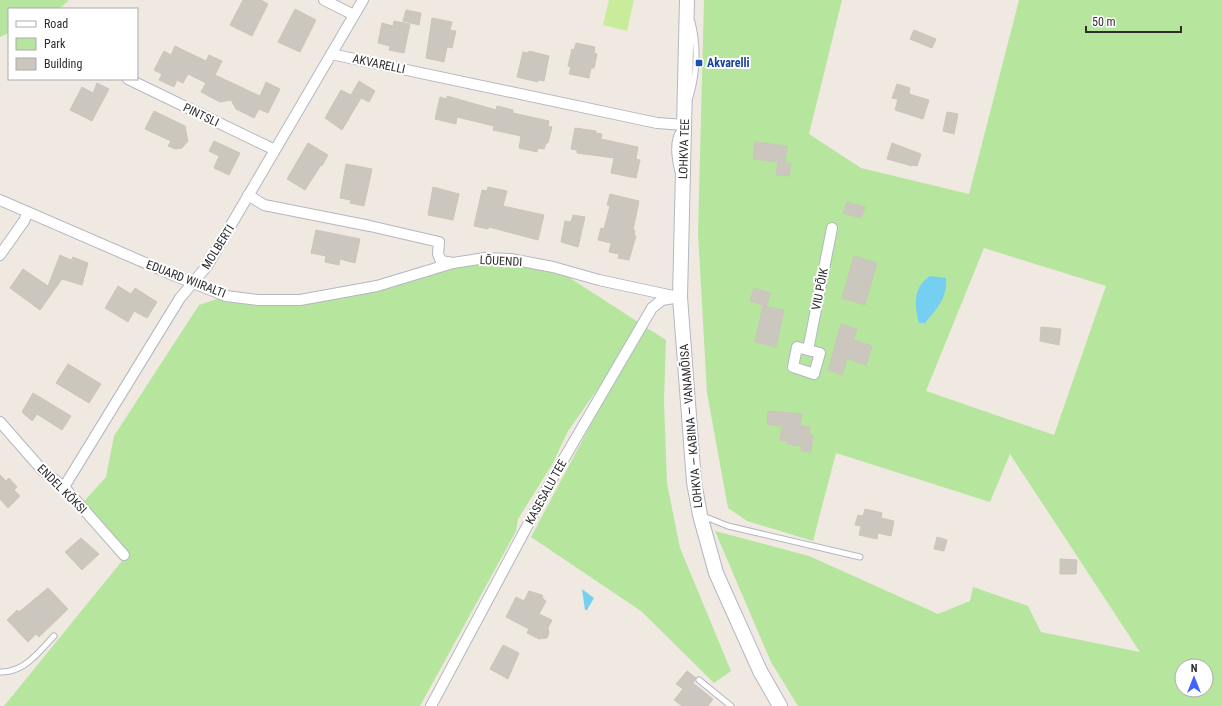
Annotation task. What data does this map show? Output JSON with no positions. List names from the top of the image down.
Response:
{
  "streets": {
    "street": [
      "AKVARELLI",
      "PINTSLI",
      "LOHKVA TEE",
      "MOLBERTI",
      "LÕUENDI",
      "EDUARD WIIRALTI",
      "VIU PÕIK",
      "LOHKVA — KABINA — VANAMÕISA",
      "ENDEL KÕKSI",
      "KASESALU TEE"
    ]
  },
  "crossings": [
    ["AKVARELLI", "LOHKVA TEE"],
    ["AKVARELLI", "MOLBERTI"],
    ["PINTSLI", "MOLBERTI"],
    ["LOHKVA TEE", "LÕUENDI"],
    ["LOHKVA TEE", "LOHKVA — KABINA — VANAMÕISA"],
    ["LOHKVA TEE", "KASESALU TEE"],
    ["MOLBERTI", "EDUARD WIIRALTI"],
    ["MOLBERTI", "ENDEL KÕKSI"],
    ["LÕUENDI", "EDUARD WIIRALTI"],
    ["LÕUENDI", "LOHKVA — KABINA — VANAMÕISA"],
    ["LÕUENDI", "KASESALU TEE"],
    ["LOHKVA — KABINA — VANAMÕISA", "KASESALU TEE"]
  ],
  "places": {
    "transit": ["Akvarelli"]
  },
  "legend": ["Road", "Park", "Building"],
  "scale_bar": "50 m",
  "north": "top"
}
